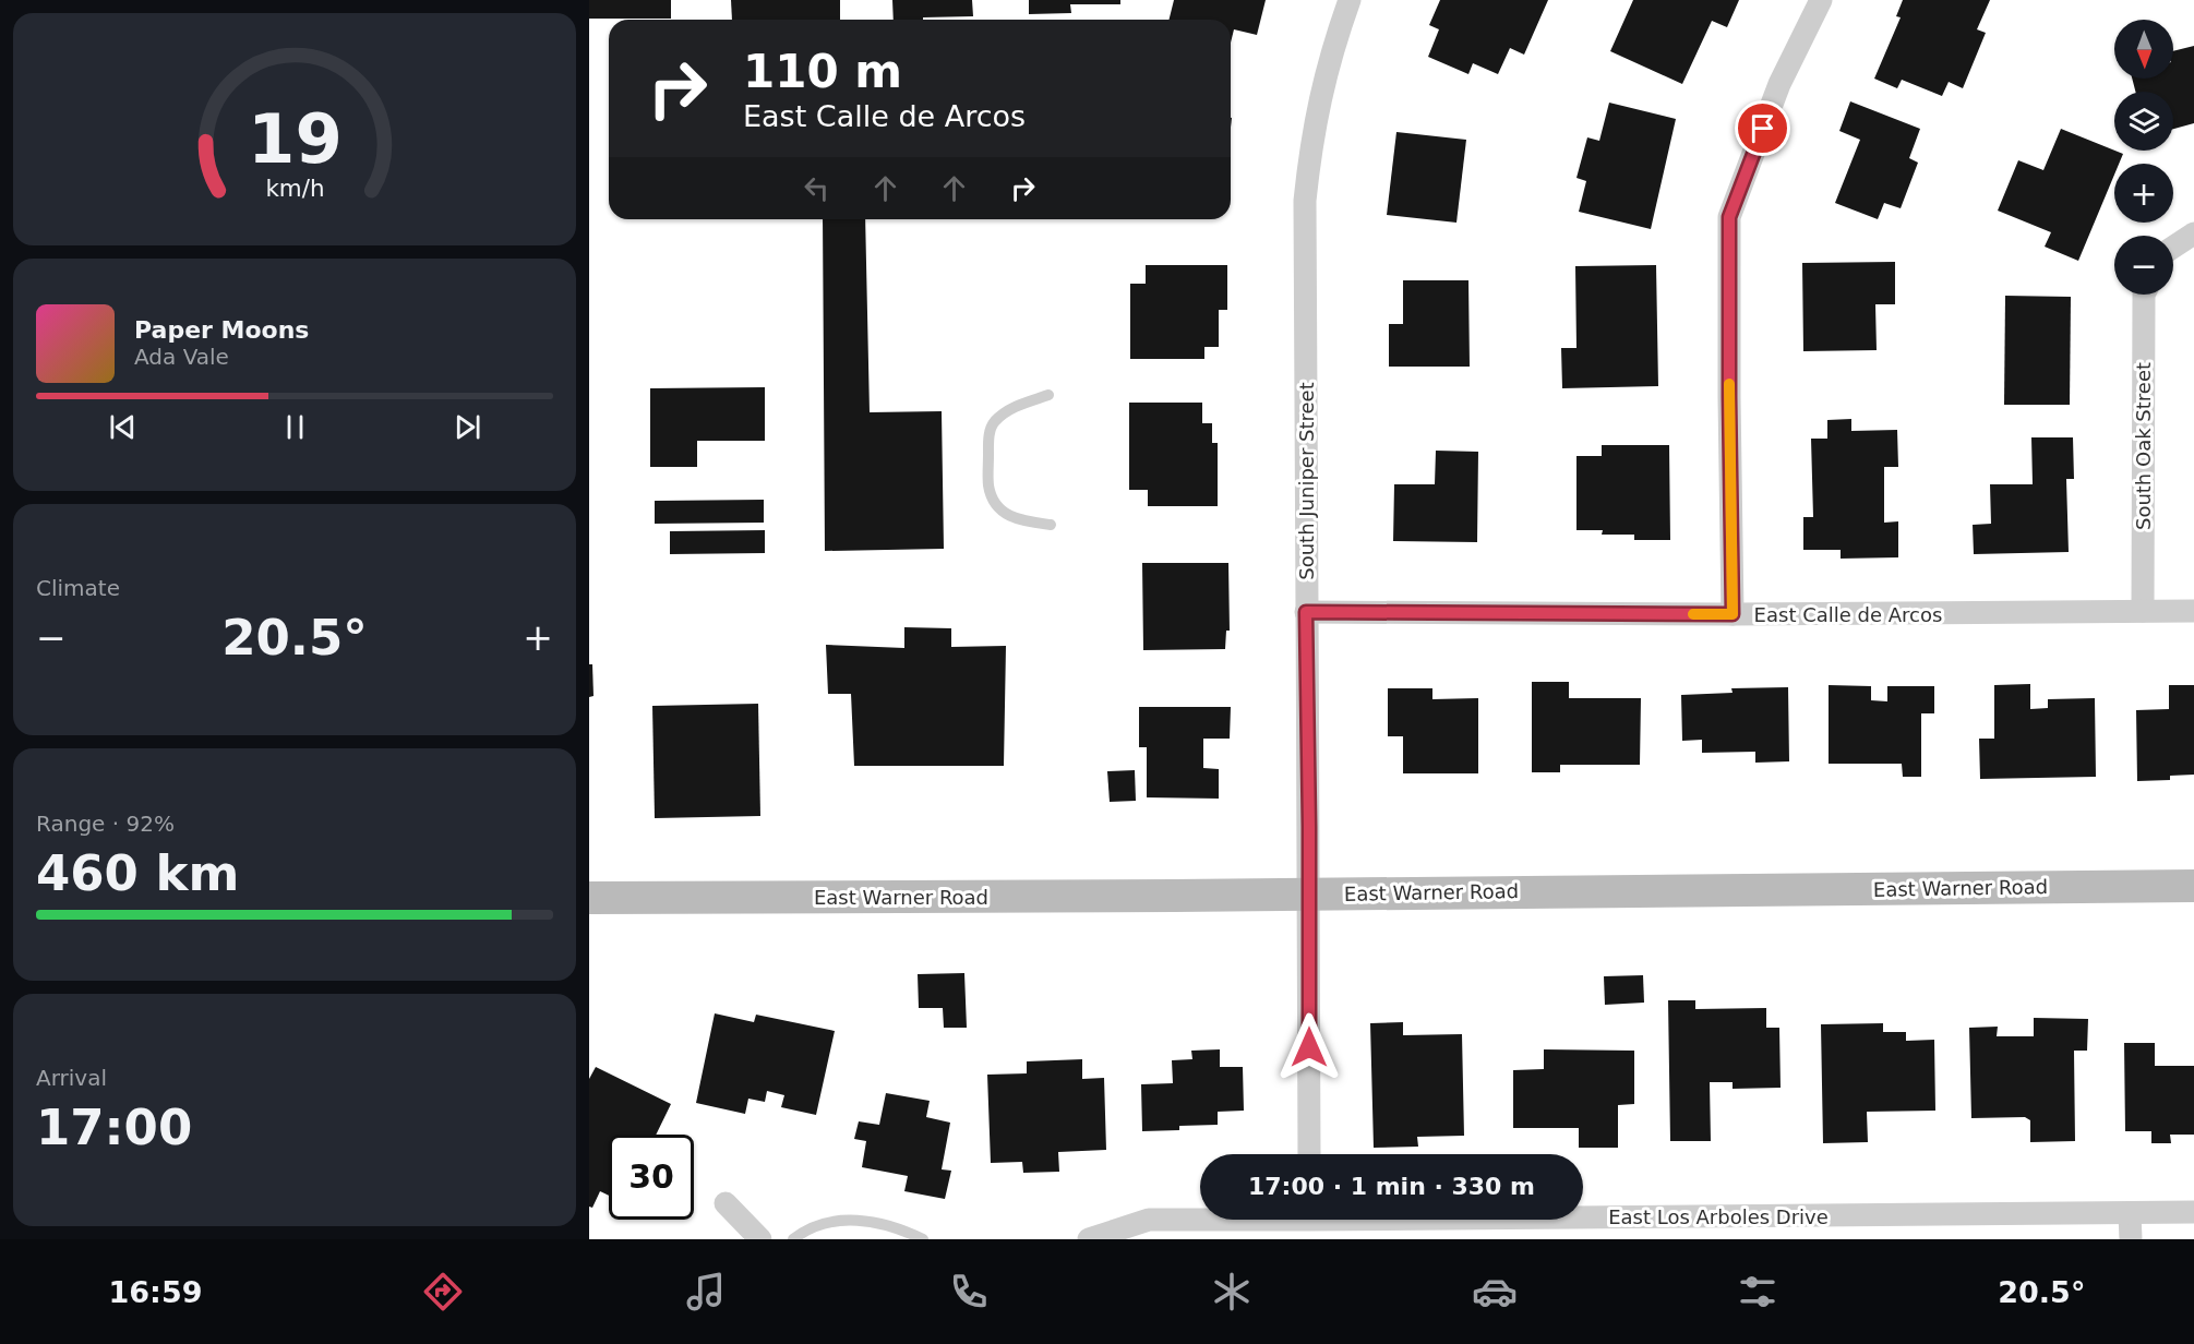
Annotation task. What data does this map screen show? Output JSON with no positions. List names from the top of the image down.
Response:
{
  "streets": {
    "main road": ["East Warner Road"],
    "street": [
      "South Oak Street",
      "South Juniper Street",
      "East Calle de Arcos",
      "East Los Arboles Drive"
    ]
  },
  "crossings": [
    ["South Oak Street", "East Calle de Arcos"],
    ["South Juniper Street", "East Calle de Arcos"],
    ["South Juniper Street", "East Warner Road"]
  ],
  "north": "bottom",
  "page": {
    "map_buttons": ["+", "−"],
    "turn": ["110 m", "East Calle de Arcos"],
    "song": ["Paper Moons", "Ada Vale"],
    "tile": [
      "Climate",
      ["Range · 92%", "460 km"],
      ["Arrival", "17:00"]
    ],
    "heat": ["−", "20.5°", "+"],
    "limit": "30",
    "trip": "17:00 · 1 min · 330 m",
    "tabs": ["16:59", "20.5°"],
    "gauge": ["19", "km/h"]
  }
}
